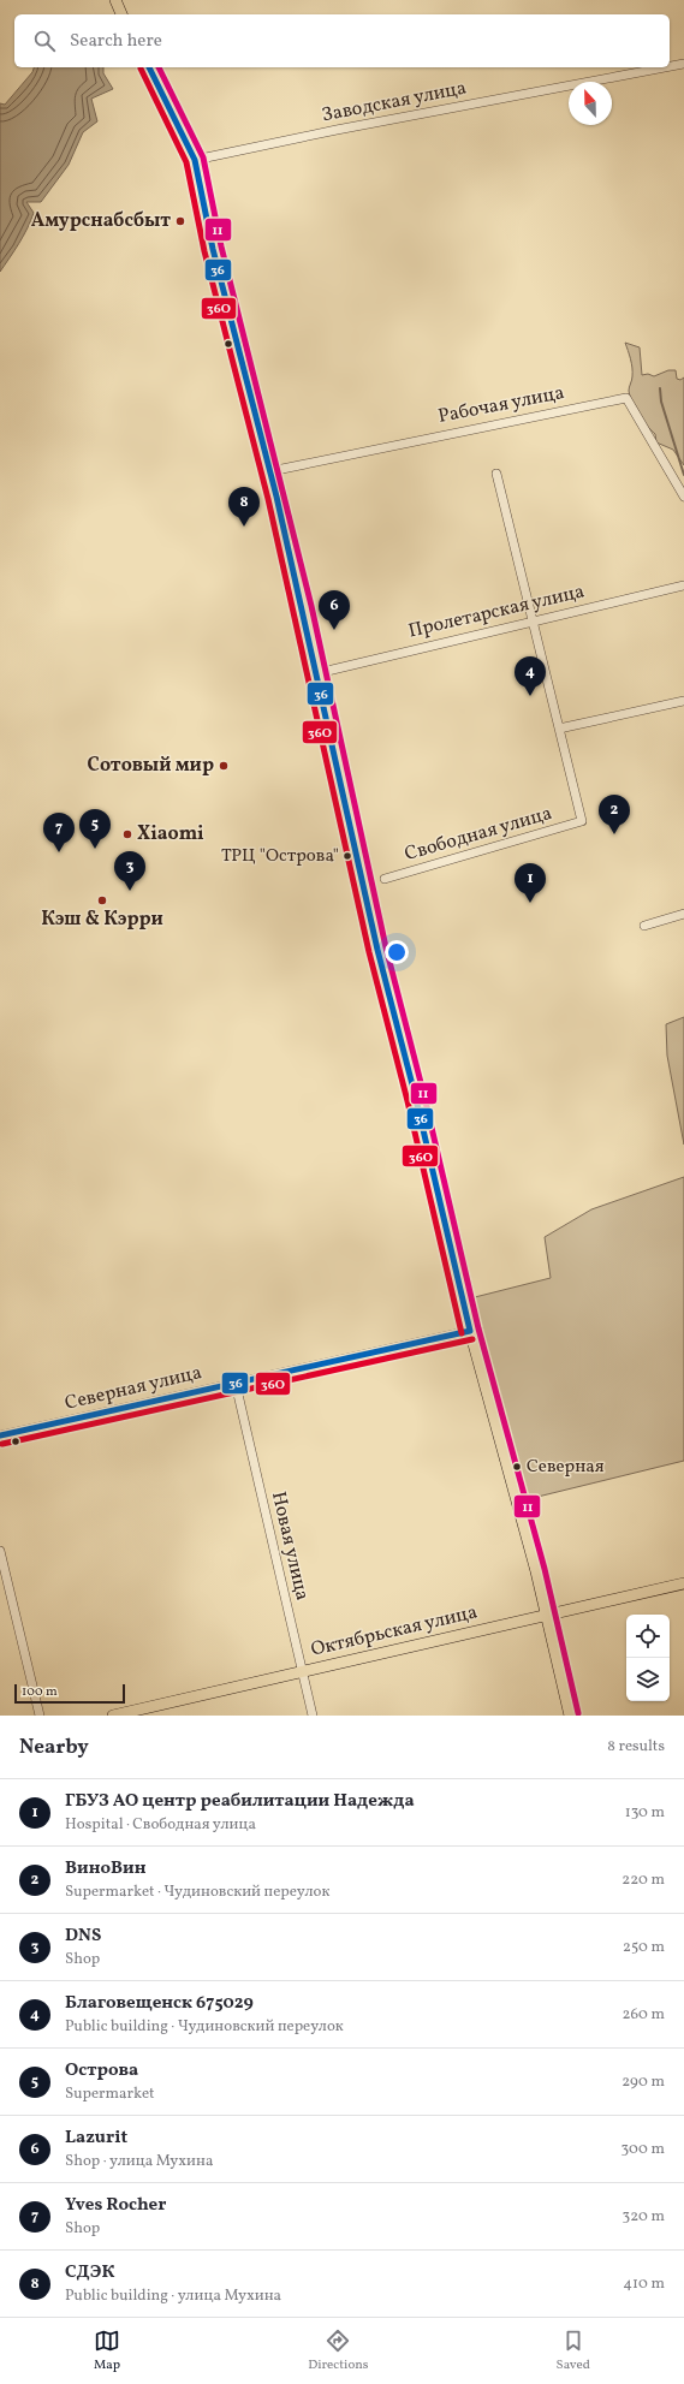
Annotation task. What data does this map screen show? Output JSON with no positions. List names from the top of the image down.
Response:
{
  "streets": {
    "main road": ["Октябрьская улица"],
    "street": [
      "Заводская улица",
      "Рабочая улица",
      "Пролетарская улица",
      "Свободная улица",
      "Северная улица",
      "Новая улица"
    ]
  },
  "crossings": [
    ["Северная улица", "Новая улица"],
    ["Новая улица", "Октябрьская улица"]
  ],
  "places": [
    "Амурснабсбыт",
    "Сотовый мир",
    "Xiaomi",
    "ТРЦ \"Острова\"",
    "Кэш & Кэрри",
    "Северная"
  ],
  "lines": ["transit line 36", "transit line 11", "transit line 36О"],
  "scale_bar": "100 m",
  "north": "top",
  "page": {
    "search": "Search here",
    "pins": [
      "8",
      "6",
      "4",
      "2",
      "5",
      "7",
      "3",
      "1"
    ],
    "scale": "100 m",
    "heading": ["Nearby", "8 results"],
    "list": [
      {
        "mark": "1",
        "name": "ГБУЗ АО центр реабилитации Надежда",
        "note": "Hospital · Свободная улица",
        "value": "130 m"
      },
      {
        "mark": "2",
        "name": "ВиноВин",
        "note": "Supermarket · Чудиновский переулок",
        "value": "220 m"
      },
      {
        "mark": "3",
        "name": "DNS",
        "note": "Shop",
        "value": "250 m"
      },
      {
        "mark": "4",
        "name": "Благовещенск 675029",
        "note": "Public building · Чудиновский переулок",
        "value": "260 m"
      },
      {
        "mark": "5",
        "name": "Острова",
        "note": "Supermarket",
        "value": "290 m"
      },
      {
        "mark": "6",
        "name": "Lazurit",
        "note": "Shop · улица Мухина",
        "value": "300 m"
      },
      {
        "mark": "7",
        "name": "Yves Rocher",
        "note": "Shop",
        "value": "320 m"
      },
      {
        "mark": "8",
        "name": "СДЭК",
        "note": "Public building · улица Мухина",
        "value": "410 m"
      }
    ],
    "nav": ["Map", "Directions", "Saved"]
  }
}
